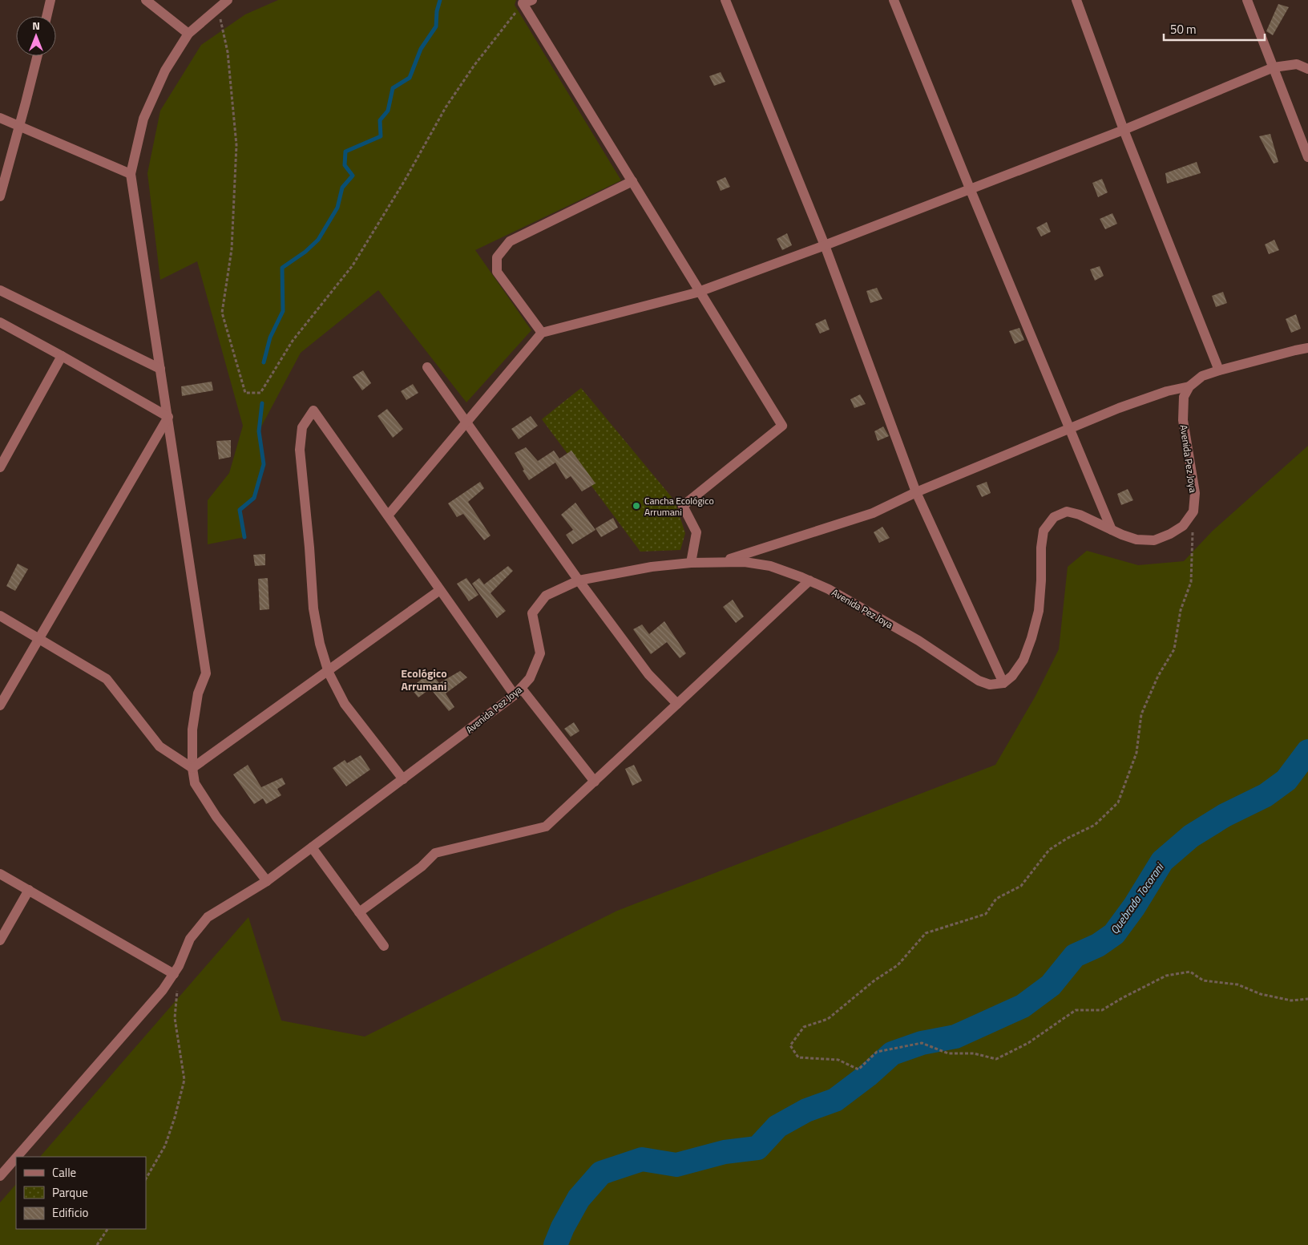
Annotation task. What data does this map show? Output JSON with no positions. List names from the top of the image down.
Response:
{
  "streets": {
    "street": ["Avenida Pez Joya"]
  },
  "districts": ["Ecológico Arrumani"],
  "water": ["Quebrada Tocorani"],
  "places": ["Cancha Ecológico Arrumani"],
  "legend": ["Calle", "Parque", "Edificio"],
  "scale_bar": "50 m",
  "north": "top"
}
